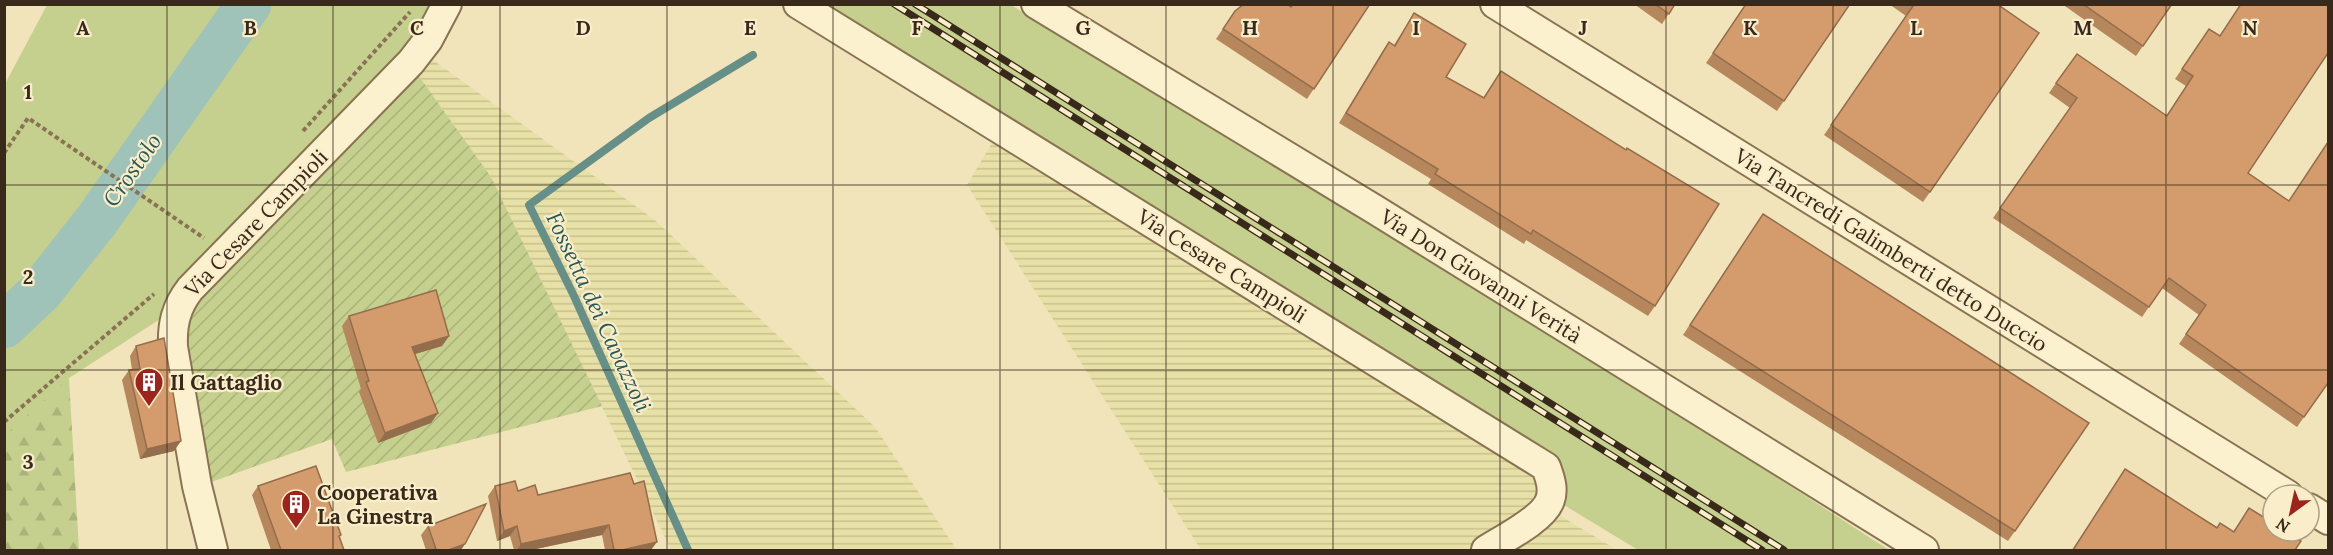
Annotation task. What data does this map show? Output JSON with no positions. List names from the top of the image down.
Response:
{
  "streets": {
    "street": ["Via Cesare Campioli", "Via Tancredi Galimberti detto Duccio", "Via Don Giovanni Verità"]
  },
  "water": ["Crostolo", "Fossetta dei Cavazzoli"],
  "places": {
    "building": ["Il Gattaglio", "Cooperativa La Ginestra"]
  },
  "north": "bottom left",
  "grid": {
    "columns": [
      "A",
      "B",
      "C",
      "D",
      "E",
      "F",
      "G",
      "H",
      "I",
      "J",
      "K",
      "L",
      "M",
      "N"
    ],
    "rows": ["1", "2", "3"]
  }
}
